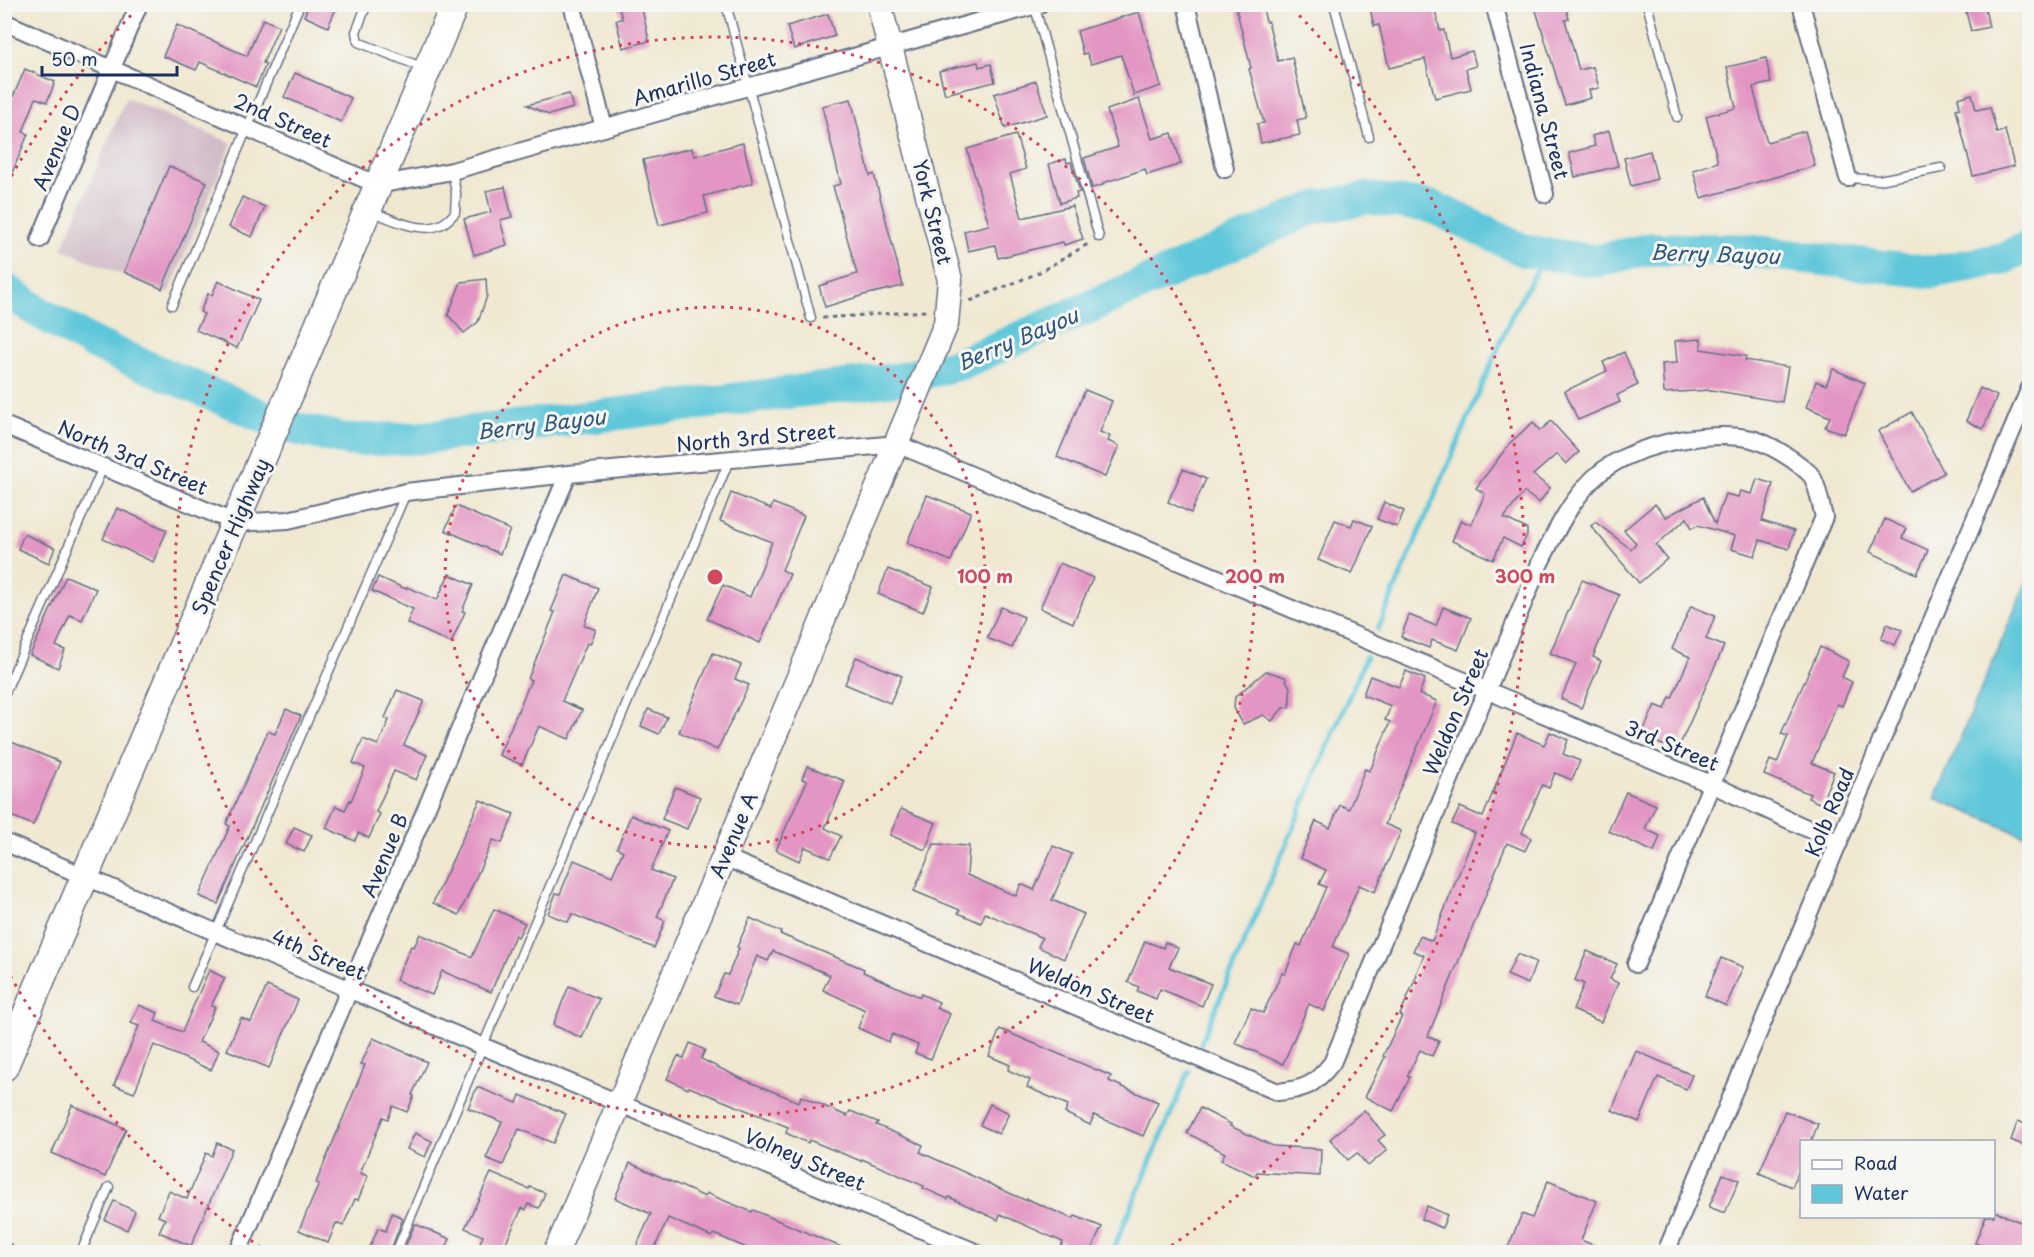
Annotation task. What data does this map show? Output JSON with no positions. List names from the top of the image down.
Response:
{
  "streets": {
    "main road": ["Spencer Highway"],
    "street": [
      "Amarillo Street",
      "Indiana Street",
      "2nd Street",
      "Avenue D",
      "York Street",
      "North 3rd Street",
      "Weldon Street",
      "3rd Street",
      "Kolb Road",
      "Avenue A",
      "Avenue B",
      "4th Street",
      "Volney Street"
    ]
  },
  "crossings": [
    ["Amarillo Street", "2nd Street"],
    ["Amarillo Street", "York Street"],
    ["Amarillo Street", "Spencer Highway"],
    ["2nd Street", "Avenue D"],
    ["2nd Street", "Spencer Highway"],
    ["York Street", "Avenue A"],
    ["North 3rd Street", "Spencer Highway"],
    ["North 3rd Street", "Weldon Street"],
    ["North 3rd Street", "3rd Street"],
    ["North 3rd Street", "Avenue A"],
    ["North 3rd Street", "Avenue B"],
    ["Spencer Highway", "4th Street"],
    ["Weldon Street", "3rd Street"],
    ["Weldon Street", "Avenue A"],
    ["3rd Street", "Kolb Road"],
    ["Avenue A", "4th Street"],
    ["Avenue A", "Volney Street"],
    ["Avenue B", "4th Street"],
    ["4th Street", "Volney Street"]
  ],
  "water": ["Berry Bayou"],
  "legend": ["Road", "Water"],
  "scale_bar": "50 m",
  "rings": ["100 m", "200 m", "300 m"]
}
